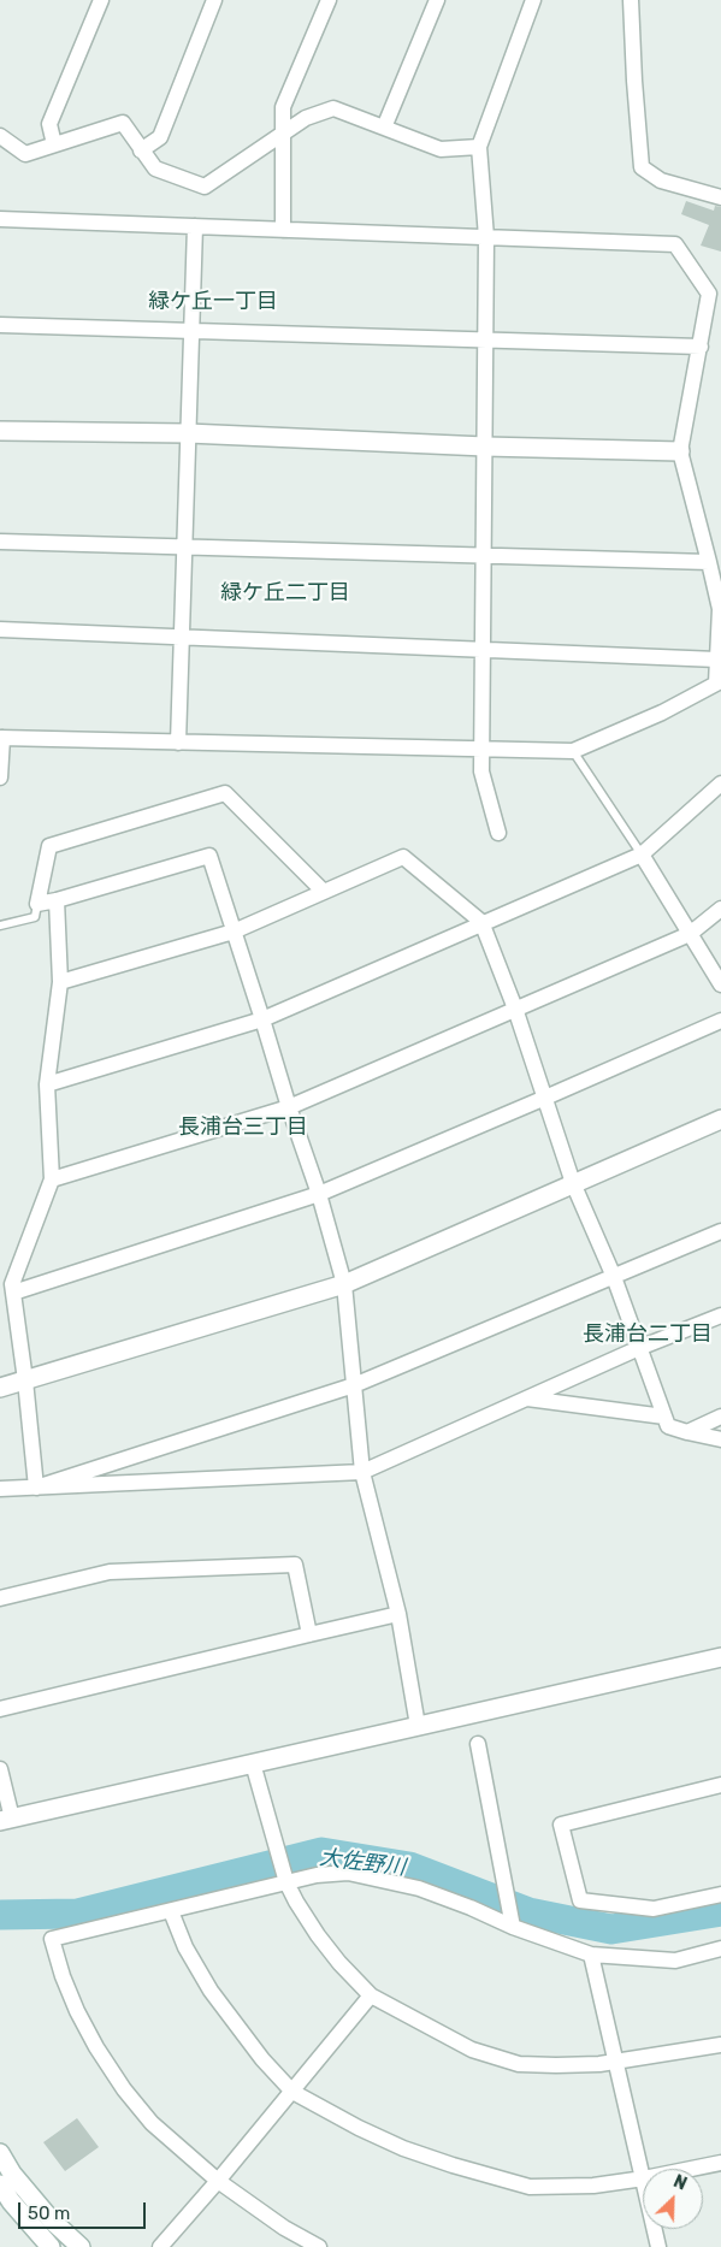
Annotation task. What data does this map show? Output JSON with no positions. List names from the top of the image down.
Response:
{
  "districts": [
    "緑ケ丘一丁目",
    "緑ケ丘二丁目",
    "長浦台三丁目",
    "長浦台二丁目"
  ],
  "water": ["大佐野川"],
  "scale_bar": "50 m",
  "north": "top right"
}
